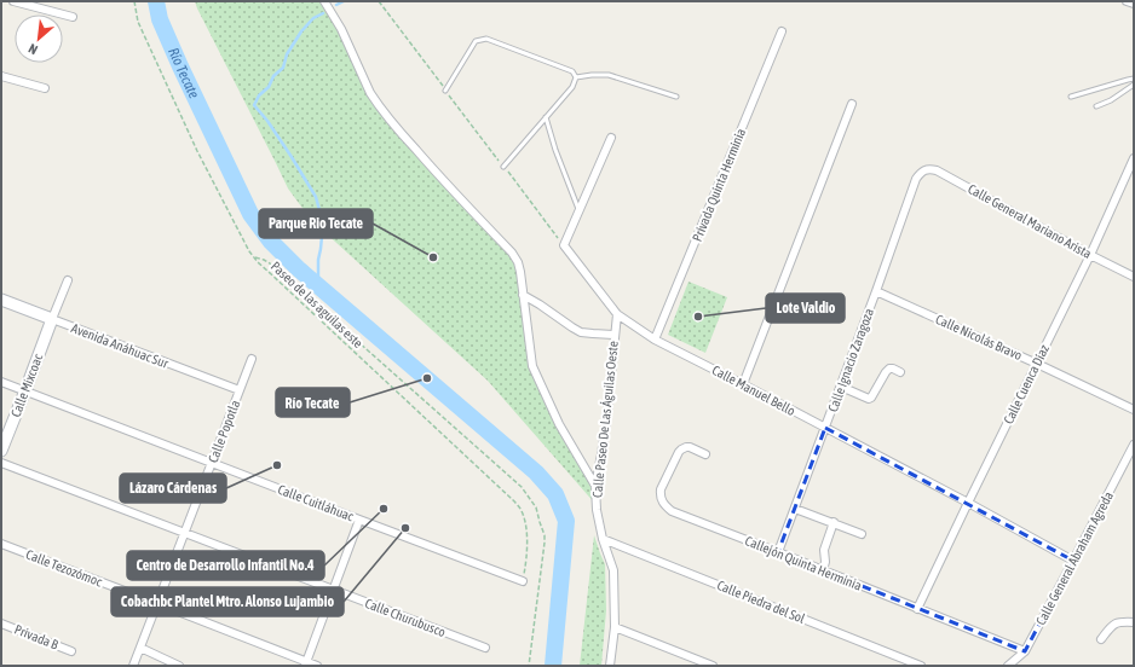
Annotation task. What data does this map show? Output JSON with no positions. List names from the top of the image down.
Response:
{
  "streets": {
    "main road": ["Avenida Anáhuac Sur", "Calle Mixcoac"],
    "street": [
      "Privada Quinta Herminia",
      "Calle General Mariano Arista",
      "Calle Nicolás Bravo",
      "Calle Ignacio Zaragoza",
      "Calle Cuenca Díaz",
      "Calle Manuel Bello",
      "Calle Paseo De Las Águilas Oeste",
      "Calle Popotla",
      "Calle Cuitláhuac",
      "Calle General Abraham Agreda",
      "Callejón Quinta Herminia",
      "Calle Tezozómoc",
      "Calle Piedra del Sol",
      "Calle Churubusco",
      "Privada B"
    ],
    "path": ["Paseo de las aguilas este"]
  },
  "crossings": [
    ["Privada Quinta Herminia", "Calle Manuel Bello"],
    ["Calle General Mariano Arista", "Calle Ignacio Zaragoza"],
    ["Calle General Mariano Arista", "Calle Cuenca Díaz"],
    ["Paseo de las aguilas este", "Calle Cuitláhuac"],
    ["Calle Nicolás Bravo", "Calle Ignacio Zaragoza"],
    ["Calle Nicolás Bravo", "Calle Cuenca Díaz"],
    ["Avenida Anáhuac Sur", "Calle Mixcoac"],
    ["Avenida Anáhuac Sur", "Calle Popotla"],
    ["Calle Ignacio Zaragoza", "Calle Manuel Bello"],
    ["Calle Ignacio Zaragoza", "Callejón Quinta Herminia"],
    ["Calle Cuenca Díaz", "Calle Manuel Bello"],
    ["Calle Cuenca Díaz", "Callejón Quinta Herminia"],
    ["Calle Mixcoac", "Calle Cuitláhuac"],
    ["Calle Manuel Bello", "Calle Paseo De Las Águilas Oeste"],
    ["Calle Manuel Bello", "Calle General Abraham Agreda"],
    ["Calle Paseo De Las Águilas Oeste", "Calle Piedra del Sol"],
    ["Calle Popotla", "Calle Cuitláhuac"],
    ["Calle Popotla", "Calle Tezozómoc"],
    ["Calle Popotla", "Calle Churubusco"],
    ["Calle General Abraham Agreda", "Callejón Quinta Herminia"]
  ],
  "water": ["Río Tecate"],
  "places": [
    "Parque Rio Tecate",
    "Lote Valdio",
    "Río Tecate",
    "Lázaro Cárdenas",
    "Centro de Desarrollo Infantil No.4",
    "Cobachbc Plantel Mtro. Alonso Lujambio"
  ],
  "north": "bottom left"
}
